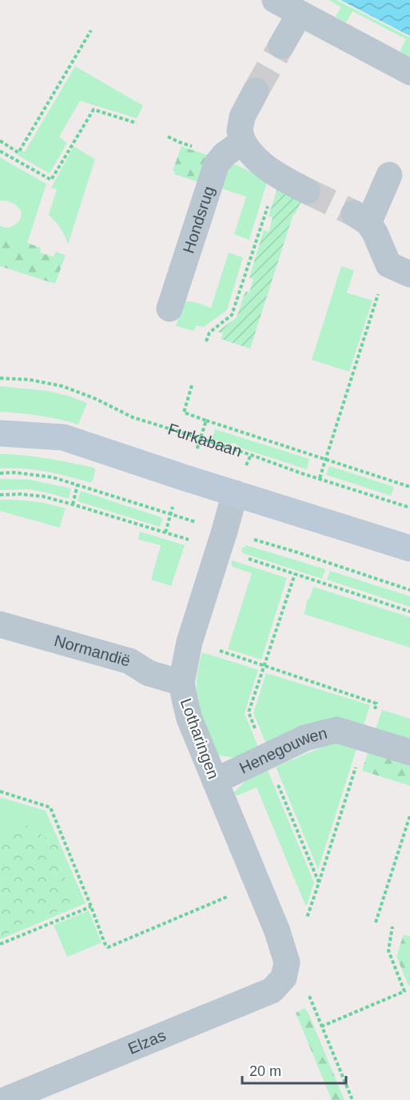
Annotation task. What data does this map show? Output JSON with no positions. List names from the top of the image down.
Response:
{
  "streets": {
    "street": [
      "Hondsrug",
      "Normandië",
      "Lotharingen",
      "Henegouwen",
      "Elzas"
    ],
    "path": ["Furkabaan"]
  },
  "crossings": [
    ["Normandië", "Lotharingen"],
    ["Lotharingen", "Henegouwen"],
    ["Lotharingen", "Elzas"]
  ],
  "scale_bar": "20 m"
}
